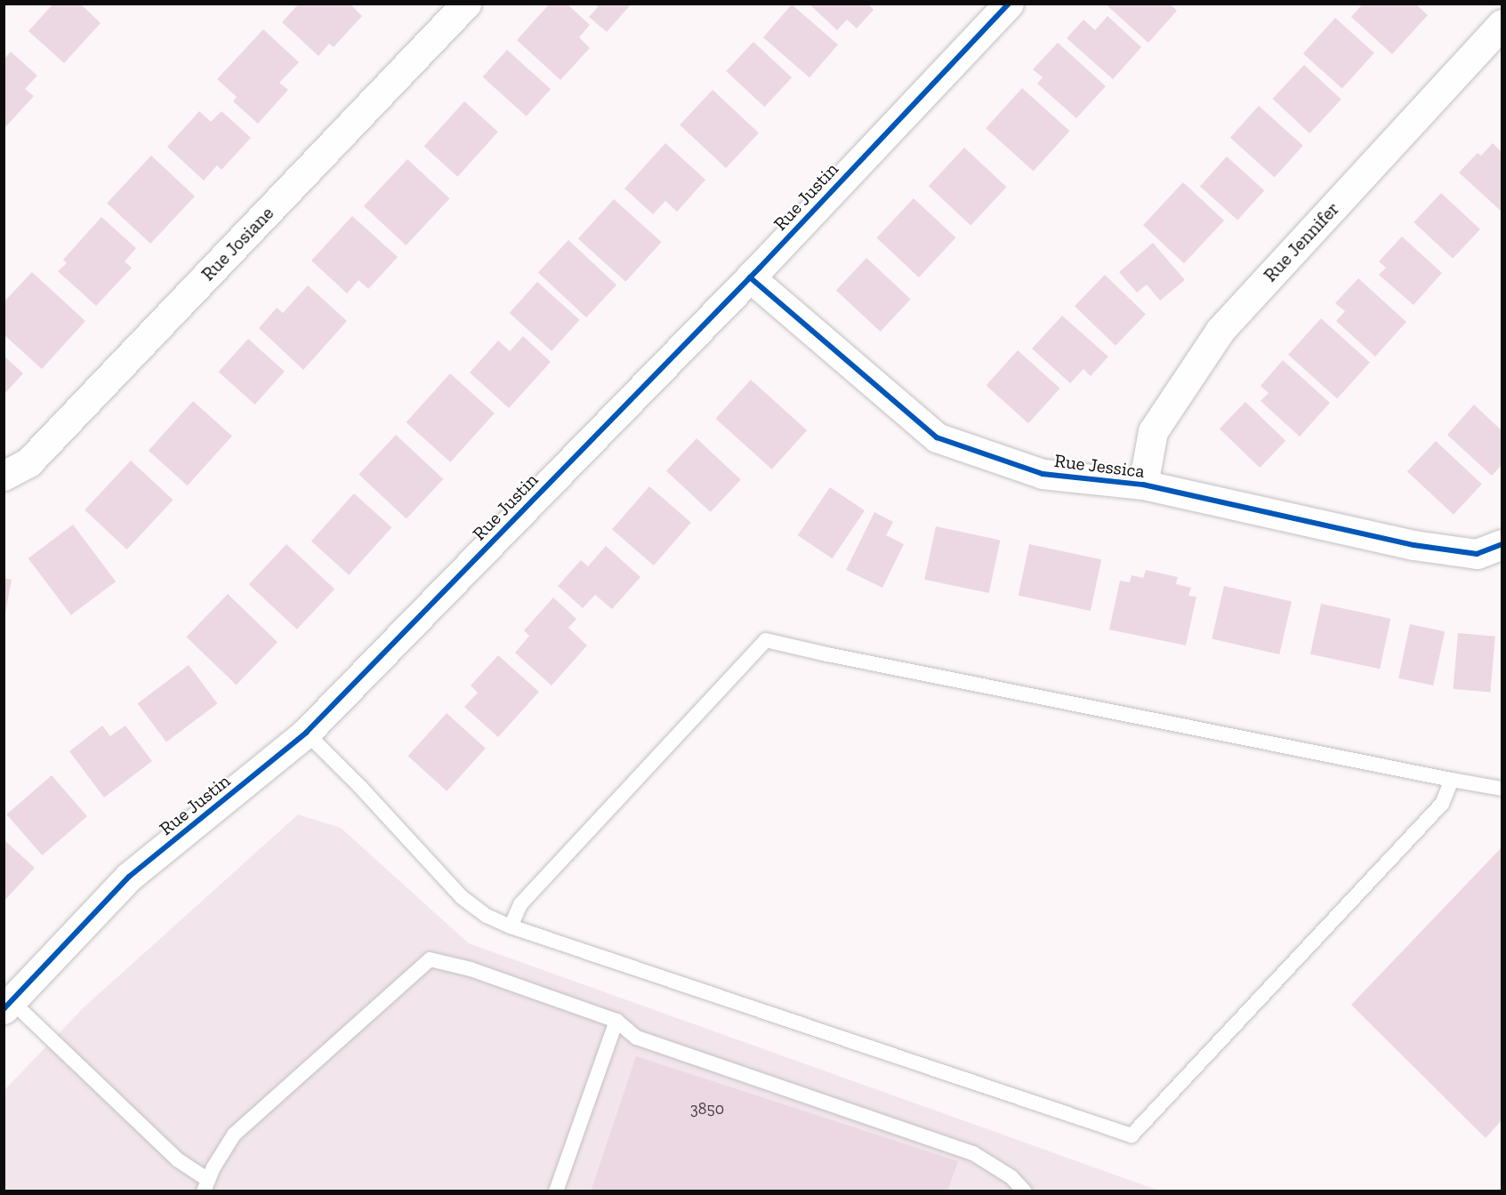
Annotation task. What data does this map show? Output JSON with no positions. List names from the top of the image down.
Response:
{
  "streets": {
    "street": [
      "Rue Justin",
      "Rue Jennifer",
      "Rue Josiane",
      "Rue Jessica"
    ]
  },
  "crossings": [
    ["Rue Justin", "Rue Jessica"],
    ["Rue Jennifer", "Rue Jessica"]
  ],
  "house_numbers": ["3850"]
}
